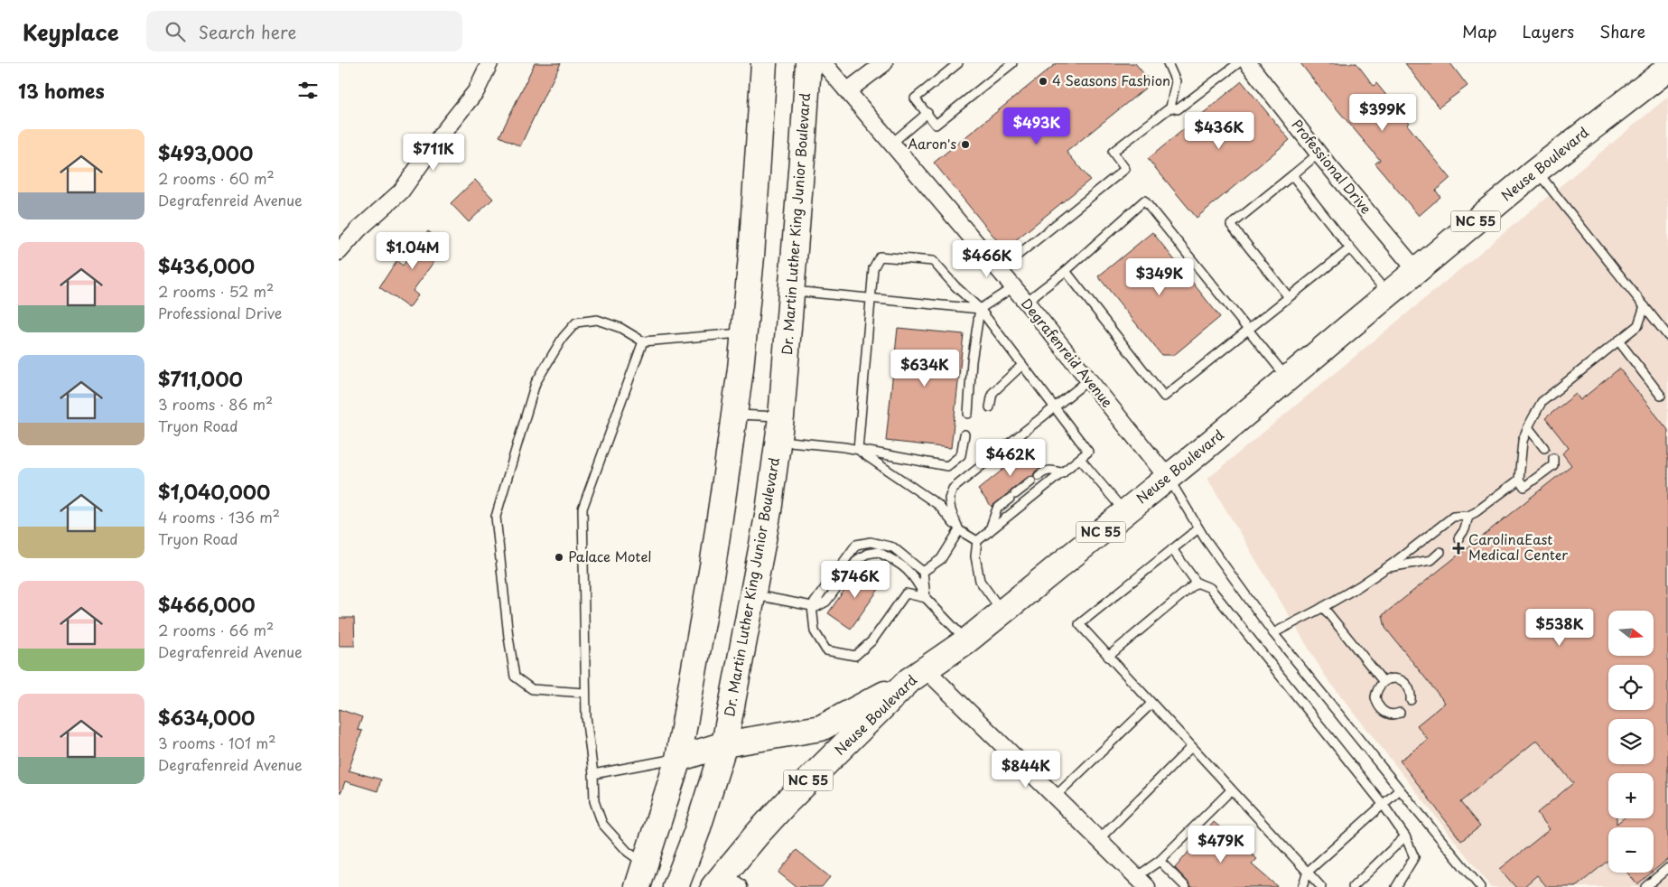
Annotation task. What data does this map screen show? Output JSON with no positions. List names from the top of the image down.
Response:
{
  "streets": {
    "main road": ["Neuse Boulevard", "NC 55", "Dr. Martin Luther King Junior Boulevard"],
    "street": ["Professional Drive", "Degrafenreid Avenue"]
  },
  "crossings": [
    ["Neuse Boulevard", "Professional Drive"],
    ["Neuse Boulevard", "NC 55"],
    ["Neuse Boulevard", "Degrafenreid Avenue"],
    ["NC 55", "Dr. Martin Luther King Junior Boulevard"]
  ],
  "places": {
    "other": ["4 Seasons Fashion", "Aaron's", "Palace Motel"],
    "health": ["CarolinaEast Medical Center"]
  },
  "north": "right",
  "page": {
    "header": "Keyplace",
    "search": "Search here",
    "nav": ["Map", "Layers", "Share"],
    "heading": "13 homes",
    "price": [
      "$399K",
      "$493K",
      "$436K",
      "$711K",
      "$1.04M",
      "$466K",
      "$349K",
      "$634K",
      "$462K",
      "$746K",
      "$538K",
      "$844K",
      "$479K"
    ],
    "list": [
      {
        "name": "$493,000",
        "note": "2 rooms · 60 m² · Degrafenreid Avenue"
      },
      {
        "name": "$436,000",
        "note": "2 rooms · 52 m² · Professional Drive"
      },
      {
        "name": "$711,000",
        "note": "3 rooms · 86 m² · Tryon Road"
      },
      {
        "name": "$1,040,000",
        "note": "4 rooms · 136 m² · Tryon Road"
      },
      {
        "name": "$466,000",
        "note": "2 rooms · 66 m² · Degrafenreid Avenue"
      },
      {
        "name": "$634,000",
        "note": "3 rooms · 101 m² · Degrafenreid Avenue"
      }
    ],
    "map_buttons": ["+", "−"]
  }
}
